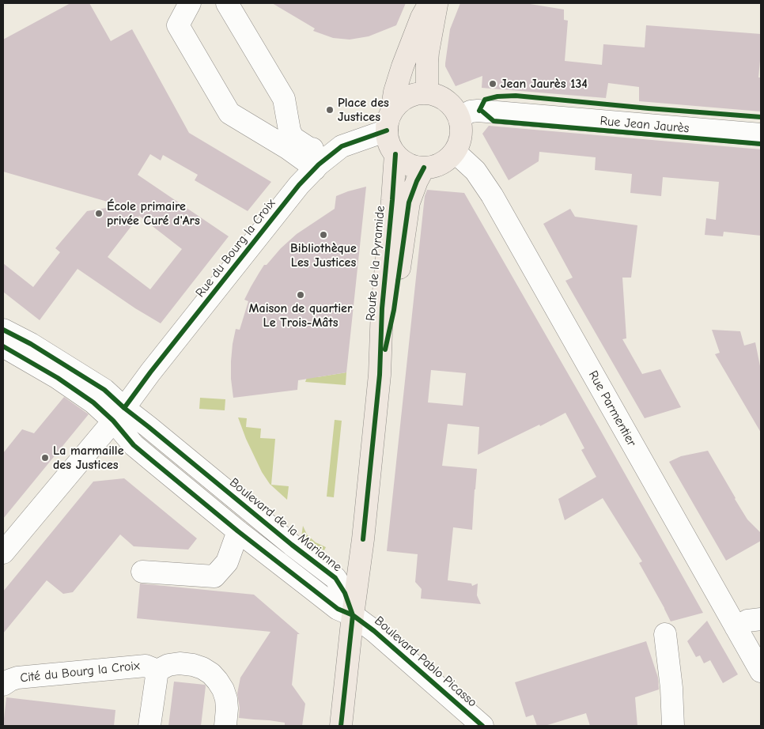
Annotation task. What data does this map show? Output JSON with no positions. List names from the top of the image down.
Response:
{
  "streets": {
    "main road": ["Route de la Pyramide"],
    "street": [
      "Rue Jean Jaurès",
      "Rue du Bourg la Croix",
      "Rue Parmentier",
      "Boulevard de la Marianne",
      "Boulevard Pablo Picasso",
      "Cité du Bourg la Croix"
    ]
  },
  "crossings": [
    ["Rue Jean Jaurès", "Rue du Bourg la Croix"],
    ["Rue Jean Jaurès", "Route de la Pyramide"],
    ["Rue Jean Jaurès", "Rue Parmentier"],
    ["Rue du Bourg la Croix", "Route de la Pyramide"],
    ["Rue du Bourg la Croix", "Rue Parmentier"],
    ["Rue du Bourg la Croix", "Boulevard de la Marianne"],
    ["Route de la Pyramide", "Rue Parmentier"],
    ["Route de la Pyramide", "Boulevard de la Marianne"],
    ["Route de la Pyramide", "Boulevard Pablo Picasso"],
    ["Boulevard de la Marianne", "Boulevard Pablo Picasso"]
  ],
  "places": [
    "Jean Jaurès 134",
    "Place des Justices",
    "École primaire privée Curé d'Ars",
    "Bibliothèque Les Justices",
    "Maison de quartier Le Trois-Mâts",
    "La marmaille des Justices"
  ]
}
